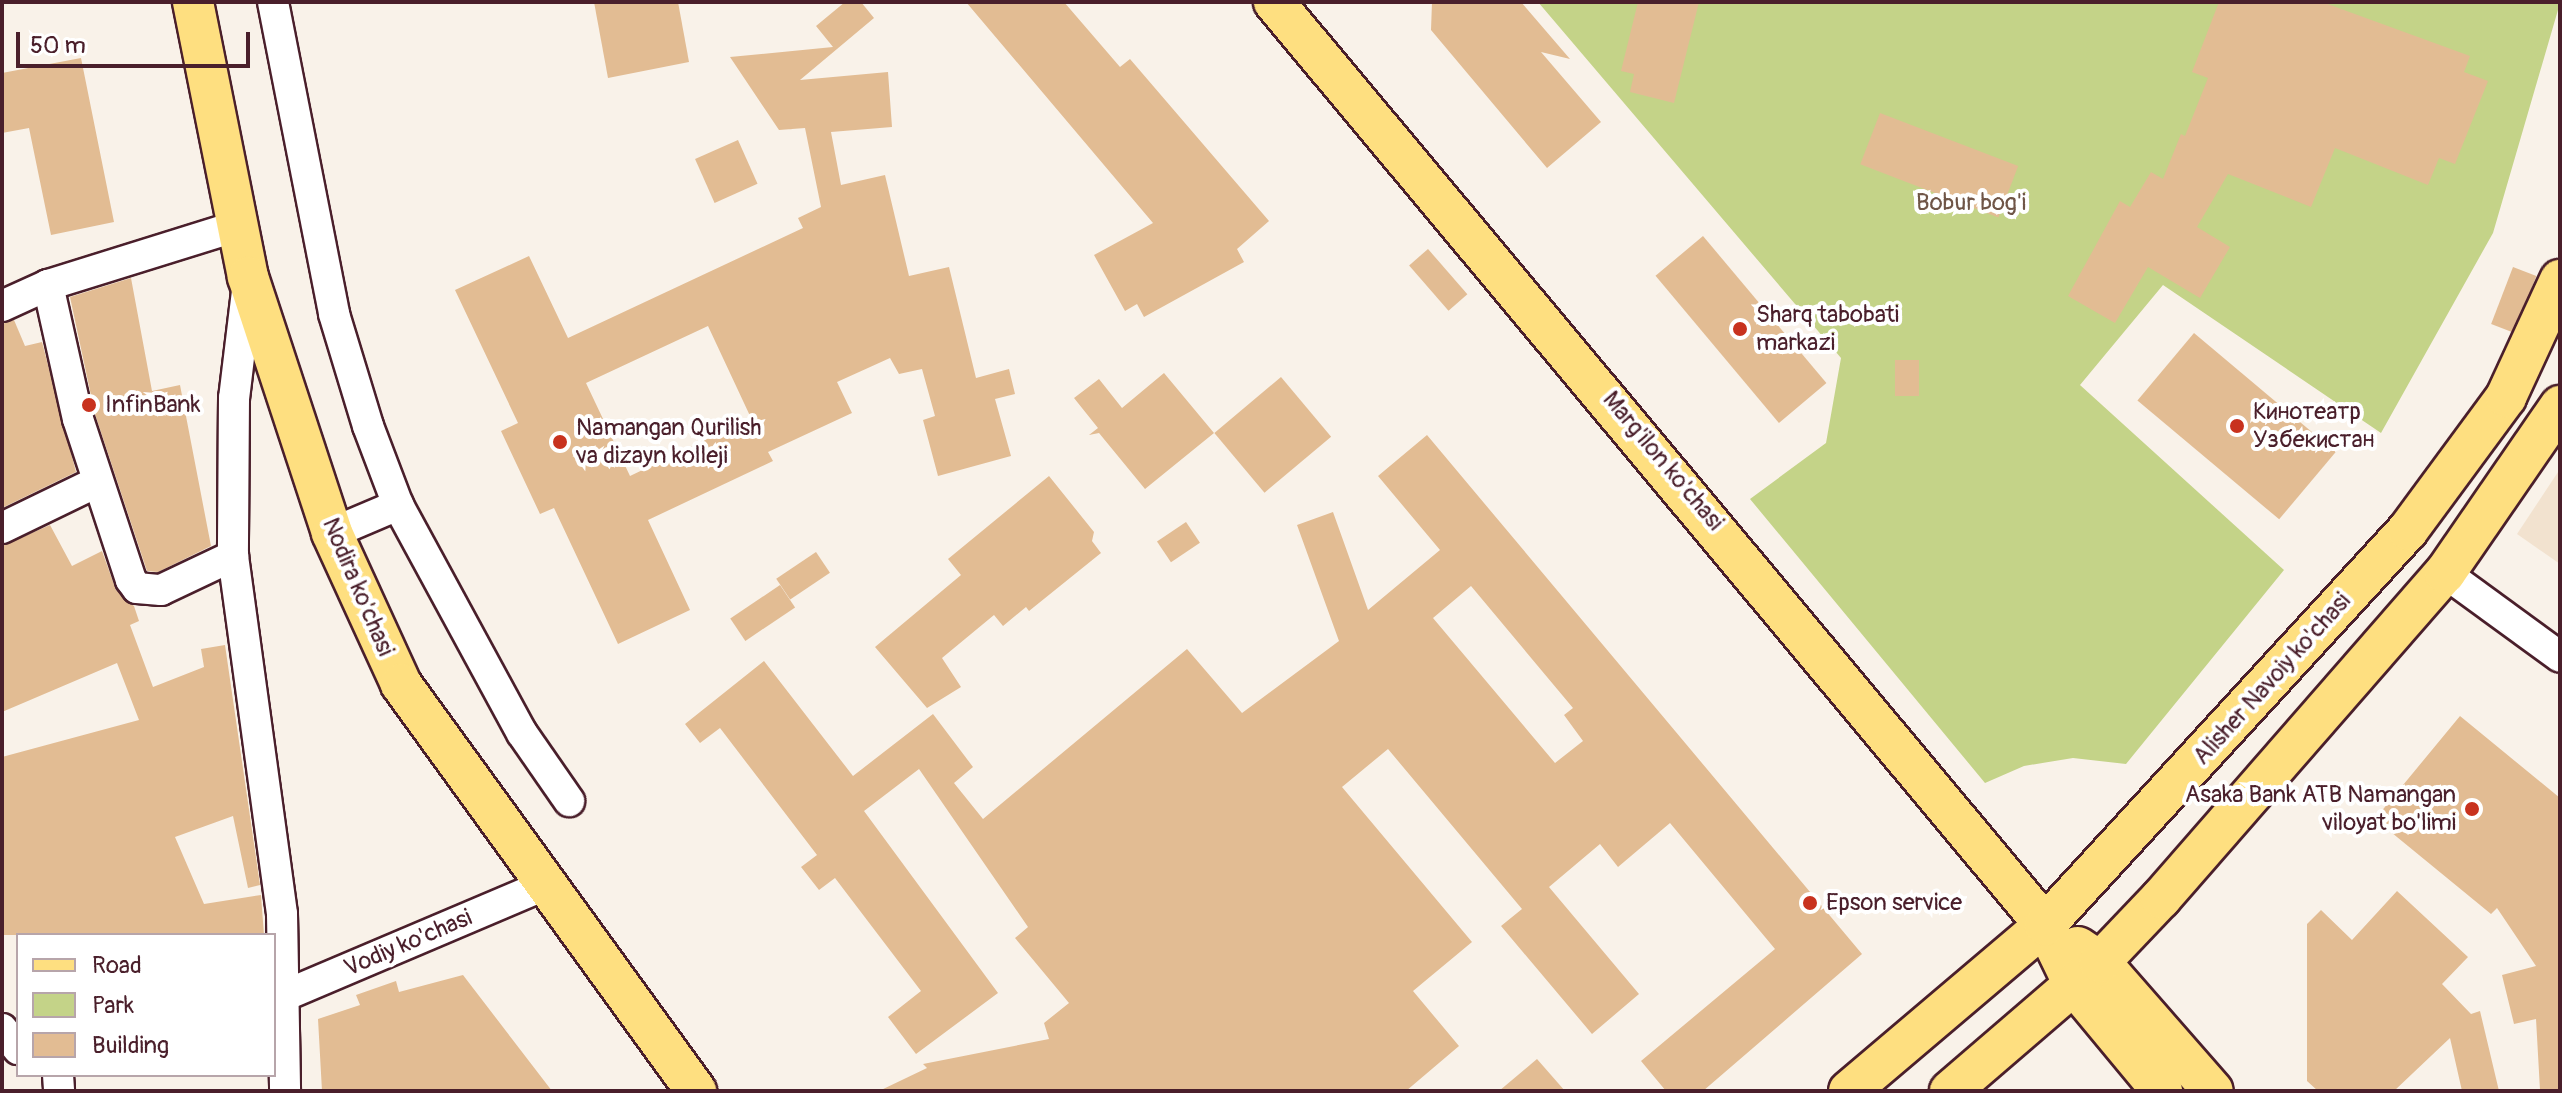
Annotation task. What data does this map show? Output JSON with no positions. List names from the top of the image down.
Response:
{
  "streets": {
    "main road": ["Marg'ilon ko'chasi", "Nodira ko'chasi", "Alisher Navoiy ko'chasi"],
    "street": ["Vodiy ko'chasi"]
  },
  "crossings": [
    ["Marg'ilon ko'chasi", "Alisher Navoiy ko'chasi"],
    ["Nodira ko'chasi", "Vodiy ko'chasi"]
  ],
  "parks": ["Bobur bog'i"],
  "places": [
    "Sharq tabobati markazi",
    "InfinBank",
    "Кинотеатр Узбекистан",
    "Namangan Qurilish va dizayn kolleji",
    "Asaka Bank ATB Namangan viloyat bo'limi",
    "Epson service"
  ],
  "legend": ["Road", "Park", "Building"],
  "scale_bar": "50 m"
}
